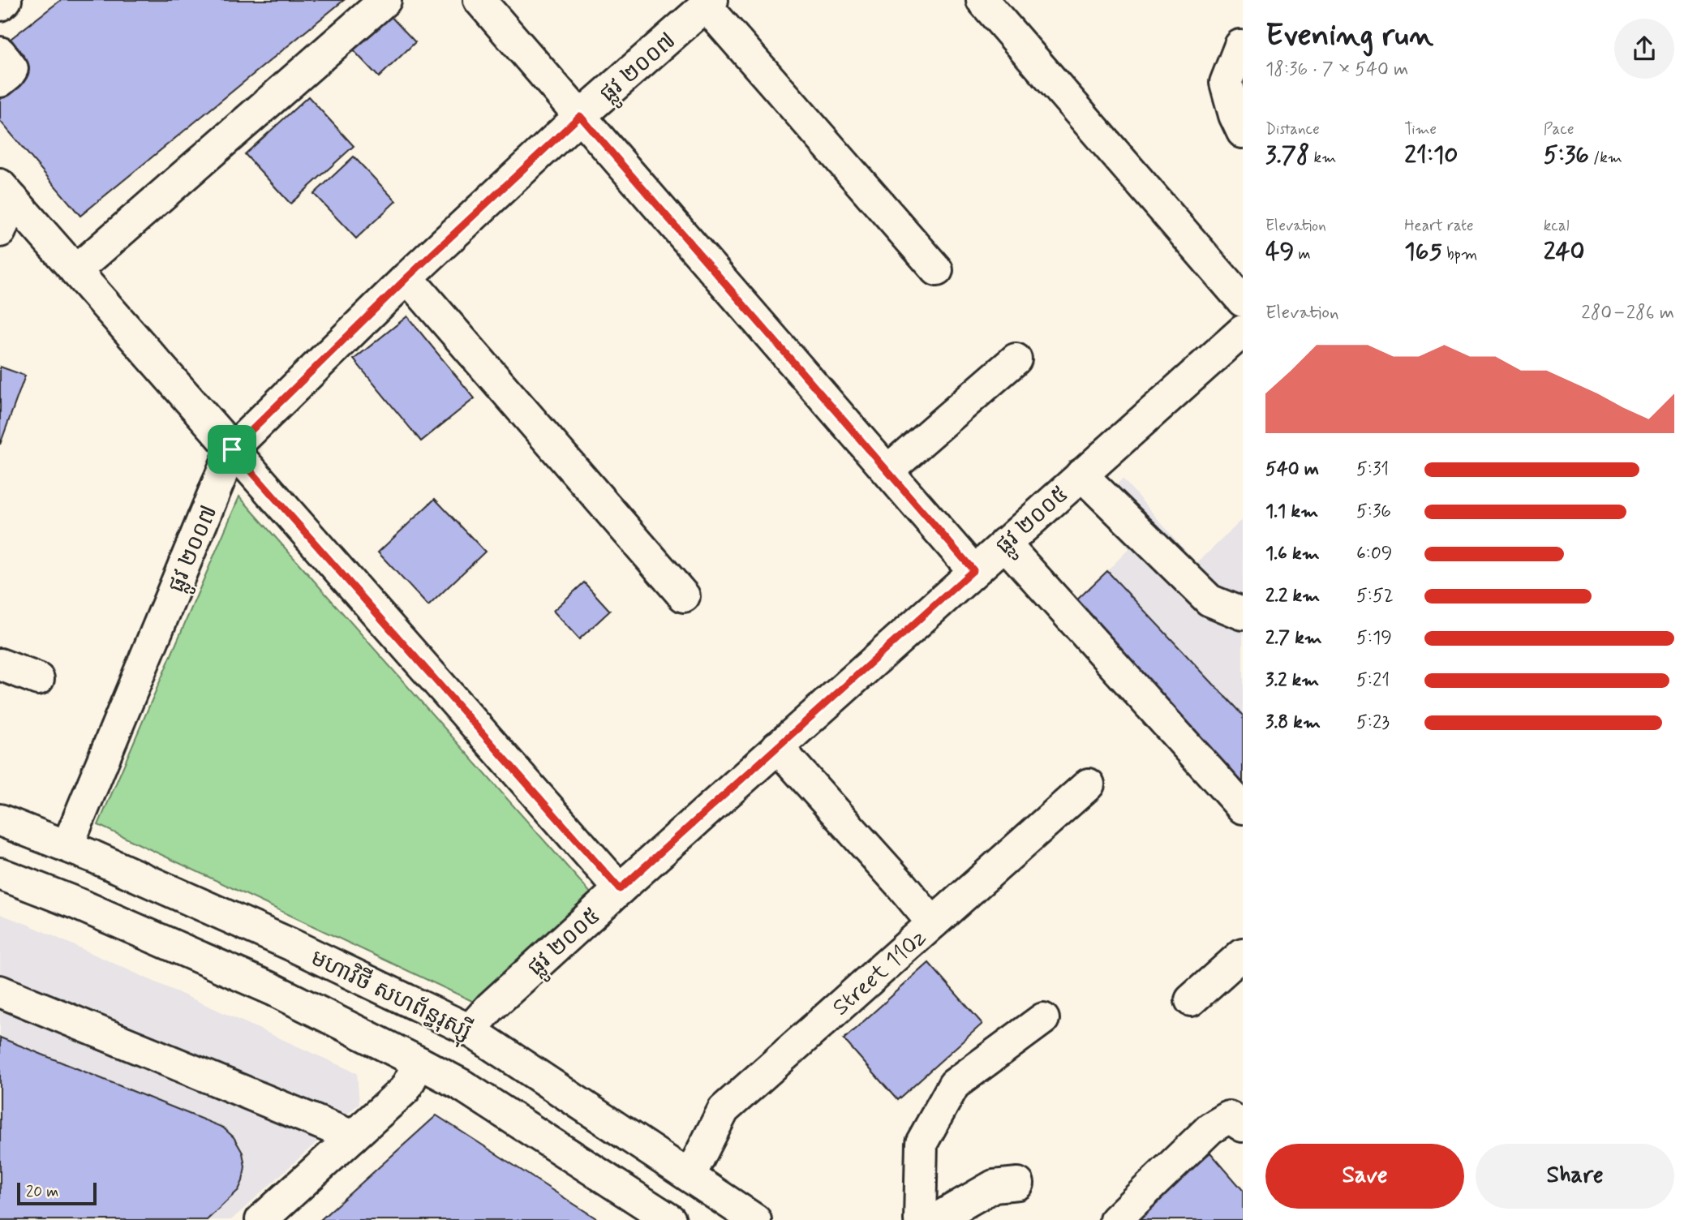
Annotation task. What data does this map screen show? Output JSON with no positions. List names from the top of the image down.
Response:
{
  "streets": {
    "main road": [
      "ផ្លូវ ២០០៧",
      "ផ្លូវ ២០០៥",
      "Street 110z",
      "មហាវិថី សហព័ន្ធរុស្ស៊ី"
    ]
  },
  "crossings": [
    ["ផ្លូវ ២០០៧", "មហាវិថី សហព័ន្ធរុស្ស៊ី"],
    ["ផ្លូវ ២០០៥", "មហាវិថី សហព័ន្ធរុស្ស៊ី"],
    ["Street 110z", "មហាវិថី សហព័ន្ធរុស្ស៊ី"]
  ],
  "scale_bar": "20 m",
  "page": {
    "heading": ["Evening run", "18:36 · 7 × 540 m"],
    "stats": [
      ["Distance", "3.78 km"],
      ["Time", "21:10"],
      ["Pace", "5:36 /km"],
      ["Elevation", "49 m"],
      ["Heart rate", "165 bpm"],
      ["kcal", "240"]
    ],
    "chart": ["Elevation", "280–286 m"],
    "list": [
      {
        "name": "540 m",
        "note": "5:31"
      },
      {
        "name": "1.1 km",
        "note": "5:36"
      },
      {
        "name": "1.6 km",
        "note": "6:09"
      },
      {
        "name": "2.2 km",
        "note": "5:52"
      },
      {
        "name": "2.7 km",
        "note": "5:19"
      },
      {
        "name": "3.2 km",
        "note": "5:21"
      },
      {
        "name": "3.8 km",
        "note": "5:23"
      }
    ],
    "buttons": ["Save", "Share"],
    "scale": "20 m"
  }
}
